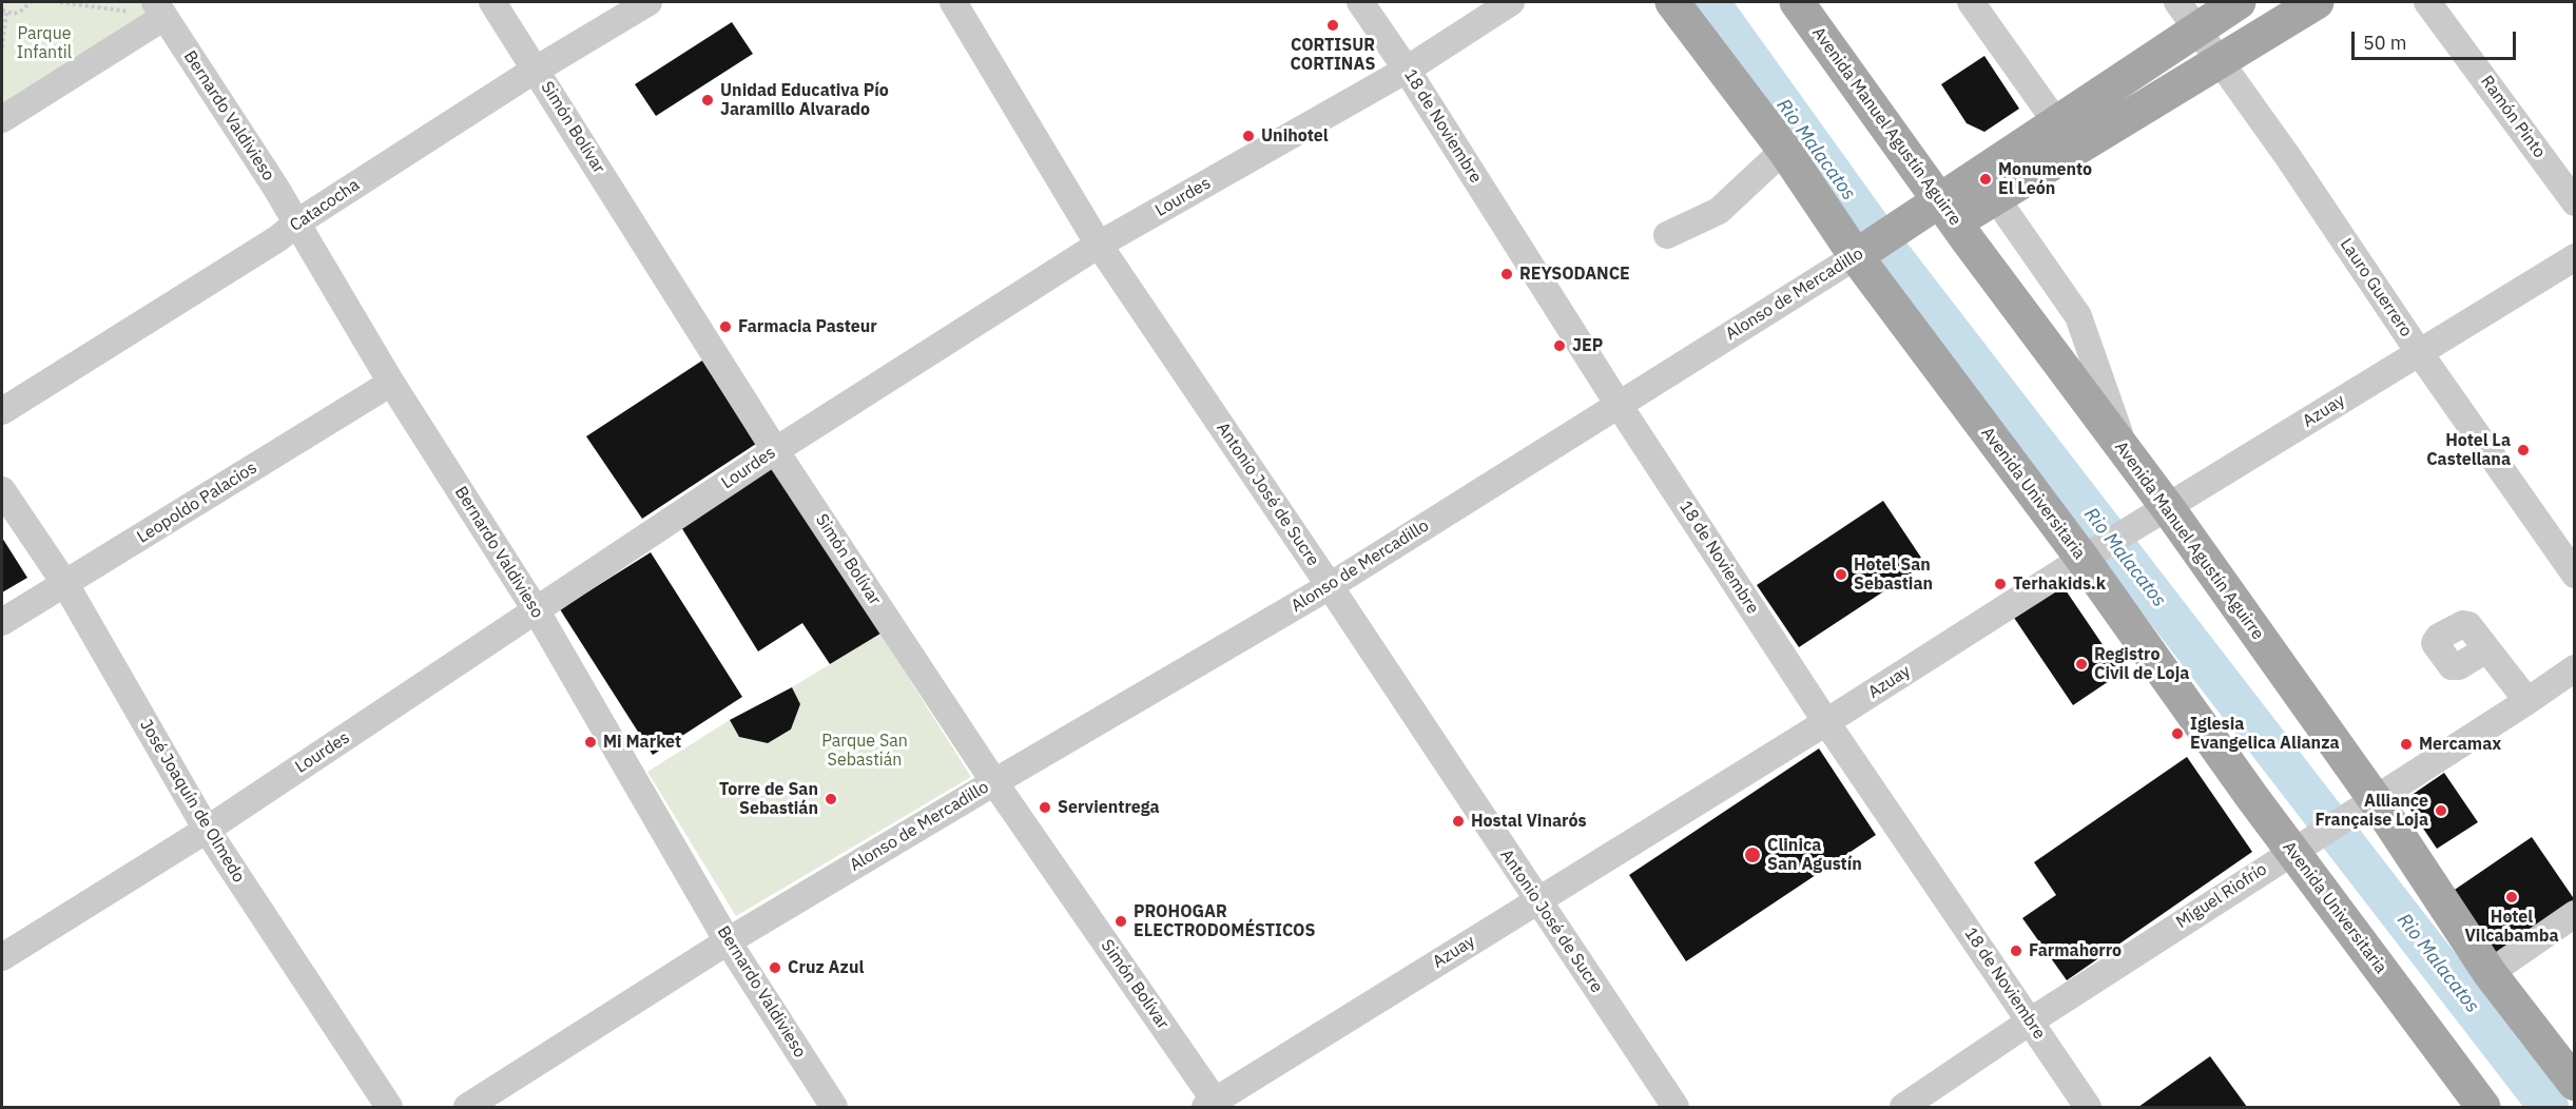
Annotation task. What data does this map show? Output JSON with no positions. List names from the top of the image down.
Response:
{
  "streets": {
    "main road": ["Avenida Manuel Agustín Aguirre", "Alonso de Mercadillo", "Avenida Universitaria"],
    "street": [
      "Bernardo Valdivieso",
      "Ramón Pinto",
      "18 de Noviembre",
      "Simón Bolívar",
      "Lourdes",
      "Catacocha",
      "Lauro Guerrero",
      "Azuay",
      "Antonio José de Sucre",
      "Leopoldo Palacios",
      "José Joaquín de Olmedo",
      "Miguel Riofrío"
    ]
  },
  "crossings": [
    ["Bernardo Valdivieso", "Lourdes"],
    ["Bernardo Valdivieso", "Catacocha"],
    ["Bernardo Valdivieso", "Alonso de Mercadillo"],
    ["Bernardo Valdivieso", "Leopoldo Palacios"],
    ["18 de Noviembre", "Lourdes"],
    ["18 de Noviembre", "Alonso de Mercadillo"],
    ["18 de Noviembre", "Azuay"],
    ["18 de Noviembre", "Miguel Riofrío"],
    ["Avenida Manuel Agustín Aguirre", "Alonso de Mercadillo"],
    ["Avenida Manuel Agustín Aguirre", "Azuay"],
    ["Avenida Manuel Agustín Aguirre", "Miguel Riofrío"],
    ["Simón Bolívar", "Lourdes"],
    ["Simón Bolívar", "Catacocha"],
    ["Simón Bolívar", "Alonso de Mercadillo"],
    ["Simón Bolívar", "Azuay"],
    ["Lourdes", "Antonio José de Sucre"],
    ["Lourdes", "José Joaquín de Olmedo"],
    ["Lauro Guerrero", "Alonso de Mercadillo"],
    ["Lauro Guerrero", "Azuay"],
    ["Alonso de Mercadillo", "Avenida Universitaria"],
    ["Alonso de Mercadillo", "Antonio José de Sucre"],
    ["Azuay", "Avenida Universitaria"],
    ["Azuay", "Antonio José de Sucre"],
    ["Avenida Universitaria", "Miguel Riofrío"],
    ["Leopoldo Palacios", "José Joaquín de Olmedo"]
  ],
  "water": ["Rio Malacatos"],
  "parks": ["Parque Infantil", "Parque San Sebastián"],
  "places": [
    "CORTISUR CORTINAS",
    "Unidad Educativa Pío Jaramillo Alvarado",
    "Unihotel",
    "Monumento El León",
    "REYSODANCE",
    "Farmacia Pasteur",
    "JEP",
    "Hotel La Castellana",
    "Hotel San Sebastian",
    "Terhakids.k",
    "Registro Civil de Loja",
    "Iglesia Evangelica Alianza",
    "Mi Market",
    "Mercamax",
    "Torre de San Sebastián",
    "Servientrega",
    "Alliance Française Loja",
    "Hostal Vinarós",
    "Clinica San Agustín",
    "Hotel Vilcabamba",
    "PROHOGAR ELECTRODOMÉSTICOS",
    "Farmahorro",
    "Cruz Azul"
  ],
  "scale_bar": "50 m"
}
